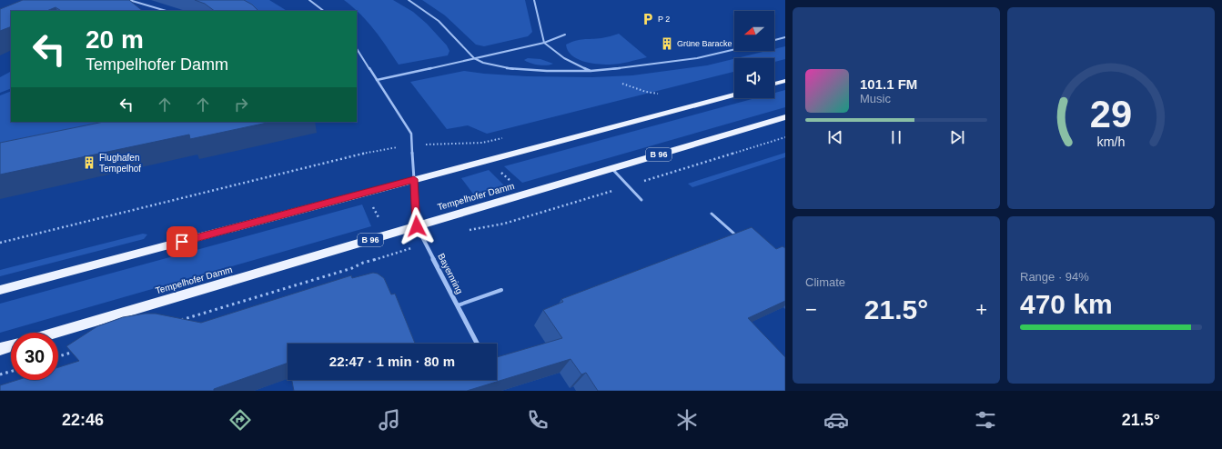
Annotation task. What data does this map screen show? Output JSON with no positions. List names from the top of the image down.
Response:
{
  "streets": {
    "main road": ["B 96", "Tempelhofer Damm"],
    "street": ["Bayernring"]
  },
  "crossings": [
    ["Tempelhofer Damm", "Bayernring"]
  ],
  "places": {
    "parking": ["P 2"],
    "building": ["Grüne Baracke", "Flughafen Tempelhof"]
  },
  "north": "left",
  "page": {
    "turn": ["20 m", "Tempelhofer Damm"],
    "song": ["101.1 FM", "Music"],
    "tile": [
      "Climate",
      ["Range · 94%", "470 km"]
    ],
    "heat": ["−", "21.5°", "+"],
    "limit": "30",
    "trip": "22:47 · 1 min · 80 m",
    "tabs": ["22:46", "21.5°"],
    "gauge": ["29", "km/h"]
  }
}
